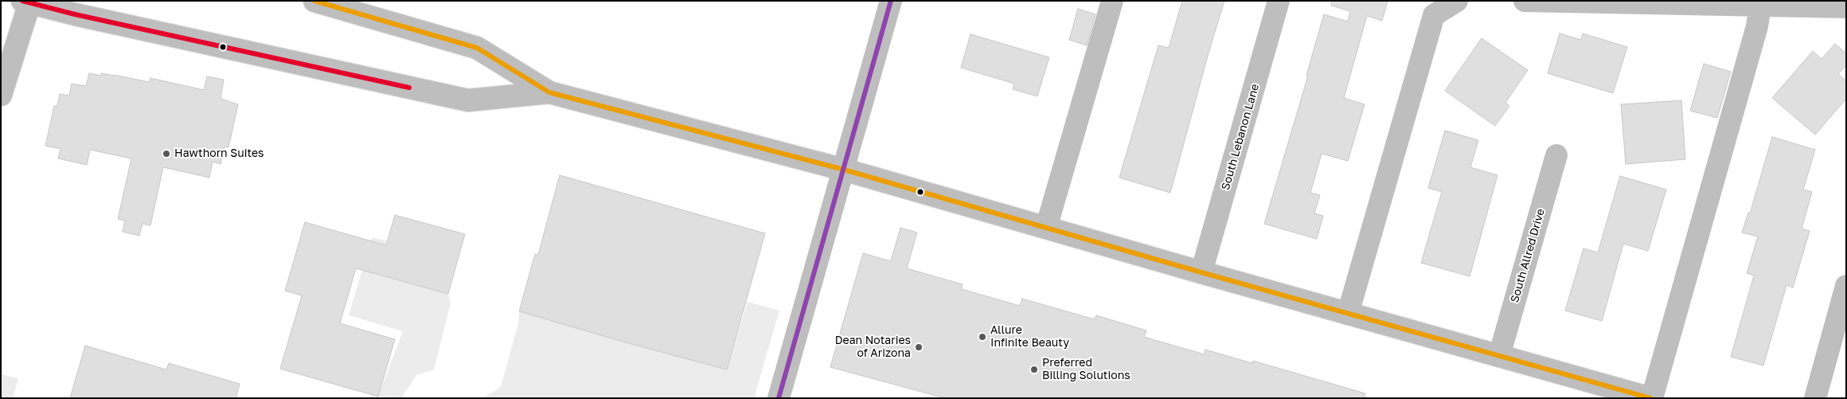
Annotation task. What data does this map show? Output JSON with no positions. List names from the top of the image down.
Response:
{
  "streets": {
    "main road": ["South Lebanon Lane", "South Allred Drive"]
  },
  "places": [
    "Hawthorn Suites",
    "Allure Infinite Beauty",
    "Dean Notaries of Arizona",
    "Preferred Billing Solutions"
  ]
}
